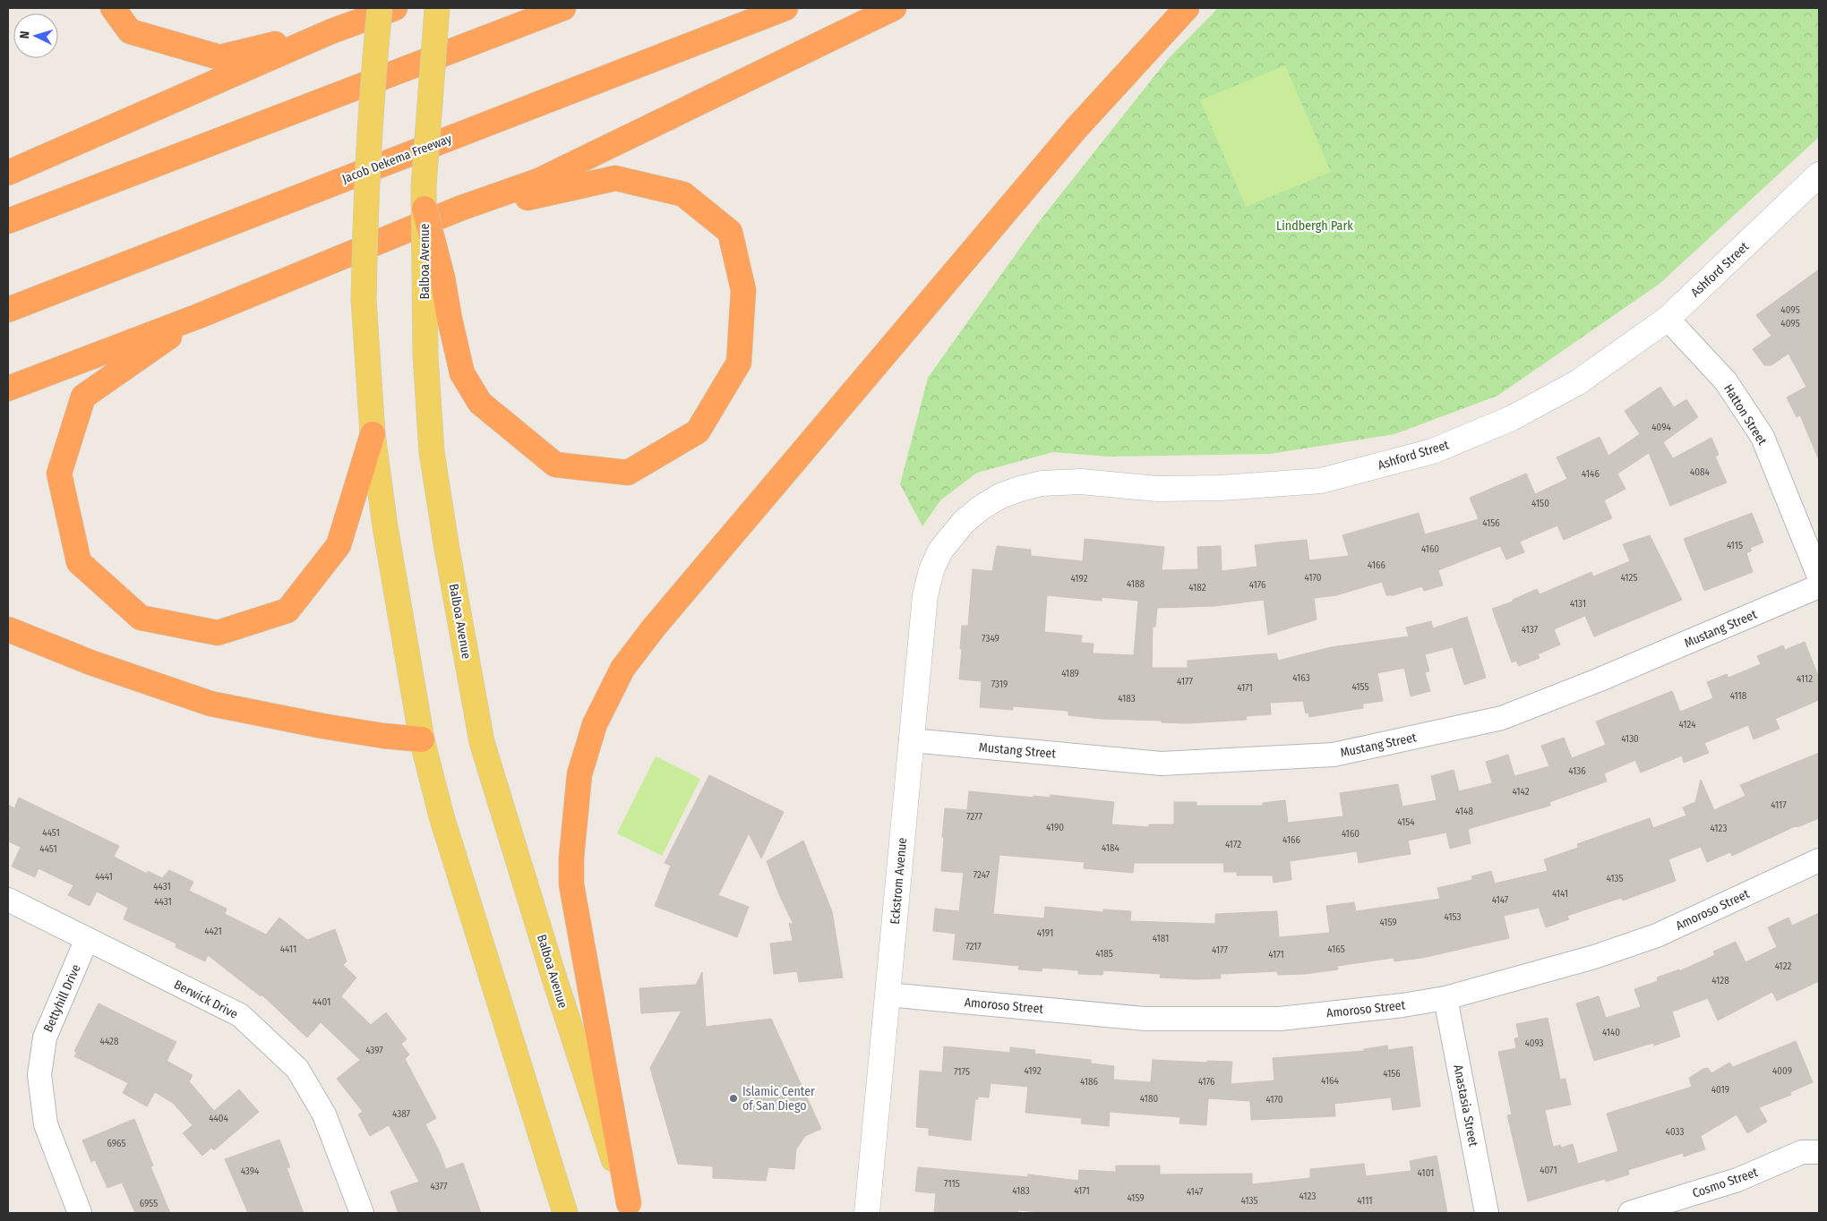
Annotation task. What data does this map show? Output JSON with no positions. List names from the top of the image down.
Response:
{
  "streets": {
    "highway": ["Jacob Dekema Freeway"],
    "main road": ["Balboa Avenue"],
    "street": [
      "Ashford Street",
      "Hatton Street",
      "Mustang Street",
      "Eckstrom Avenue",
      "Amoroso Street",
      "Bettyhill Drive",
      "Berwick Drive",
      "Anastasia Street",
      "Cosmo Street"
    ]
  },
  "crossings": [
    ["Ashford Street", "Hatton Street"],
    ["Ashford Street", "Eckstrom Avenue"],
    ["Mustang Street", "Eckstrom Avenue"],
    ["Eckstrom Avenue", "Amoroso Street"],
    ["Amoroso Street", "Anastasia Street"],
    ["Bettyhill Drive", "Berwick Drive"]
  ],
  "parks": ["Lindbergh Park"],
  "places": ["Islamic Center of San Diego"],
  "house_numbers": [
    "4095",
    "4095",
    "4094",
    "4084",
    "4146",
    "4150",
    "4156",
    "4115",
    "4160",
    "4166",
    "4170",
    "4125",
    "4192",
    "4188",
    "4176",
    "4182",
    "4131",
    "4137",
    "7349",
    "4189",
    "4163",
    "4112",
    "4177",
    "7319",
    "4155",
    "4171",
    "4118",
    "4183",
    "4124",
    "4130",
    "4136",
    "4142",
    "4117",
    "4148",
    "7277",
    "4154",
    "4190",
    "4123",
    "4451",
    "4160",
    "4166",
    "4172",
    "4184",
    "4451",
    "7247",
    "4441",
    "4135",
    "4431",
    "4141",
    "4147",
    "4431",
    "4153",
    "4159",
    "4421",
    "4191",
    "4181",
    "7217",
    "4411",
    "4165",
    "4177",
    "4185",
    "4171",
    "4122",
    "4128",
    "4401",
    "4140",
    "4428",
    "4093",
    "4397",
    "4192",
    "4009",
    "7175",
    "4156",
    "4164",
    "4186",
    "4176",
    "4019",
    "4180",
    "4170",
    "4387",
    "4404",
    "4033",
    "6965",
    "4071",
    "4394",
    "4101",
    "7115",
    "4377",
    "4183",
    "4171",
    "4147",
    "4123",
    "4159",
    "4135",
    "4111",
    "6955"
  ],
  "north": "left"
}
